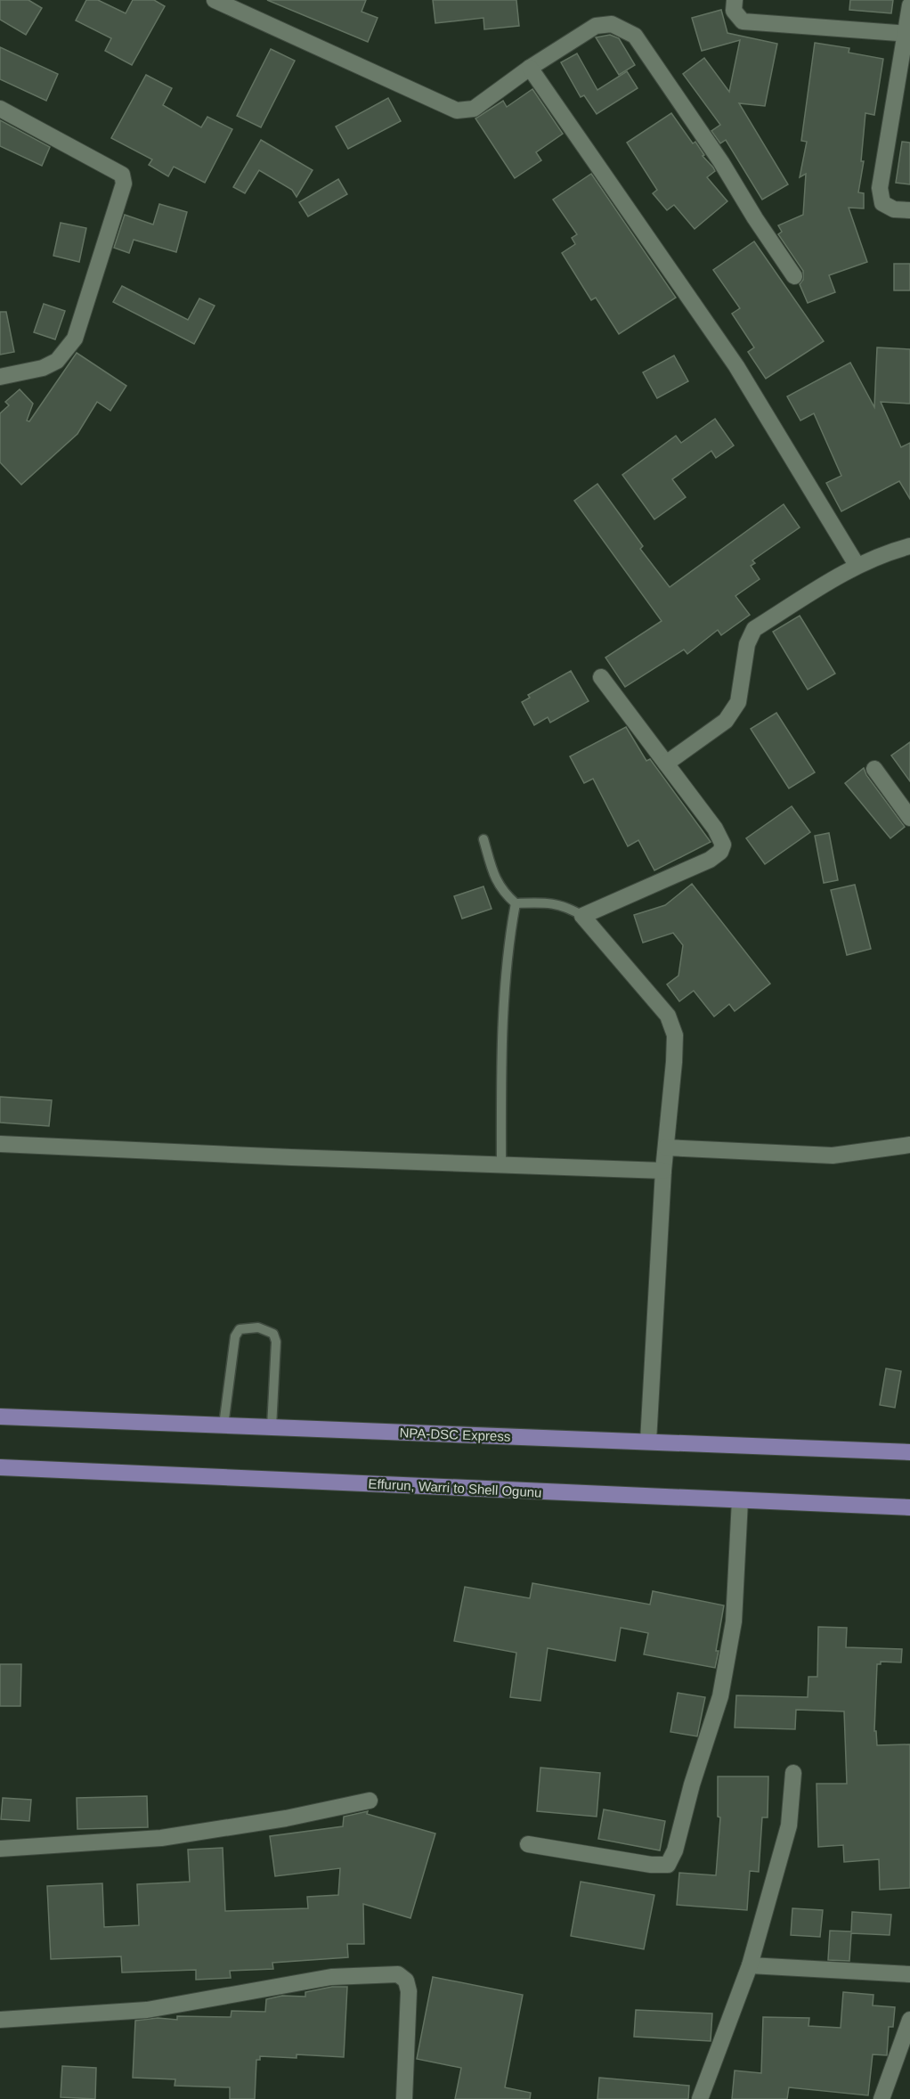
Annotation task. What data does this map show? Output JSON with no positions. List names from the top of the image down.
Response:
{
  "streets": {
    "main road": ["NPA-DSC Express", "Effurun, Warri to Shell Ogunu"]
  }
}
